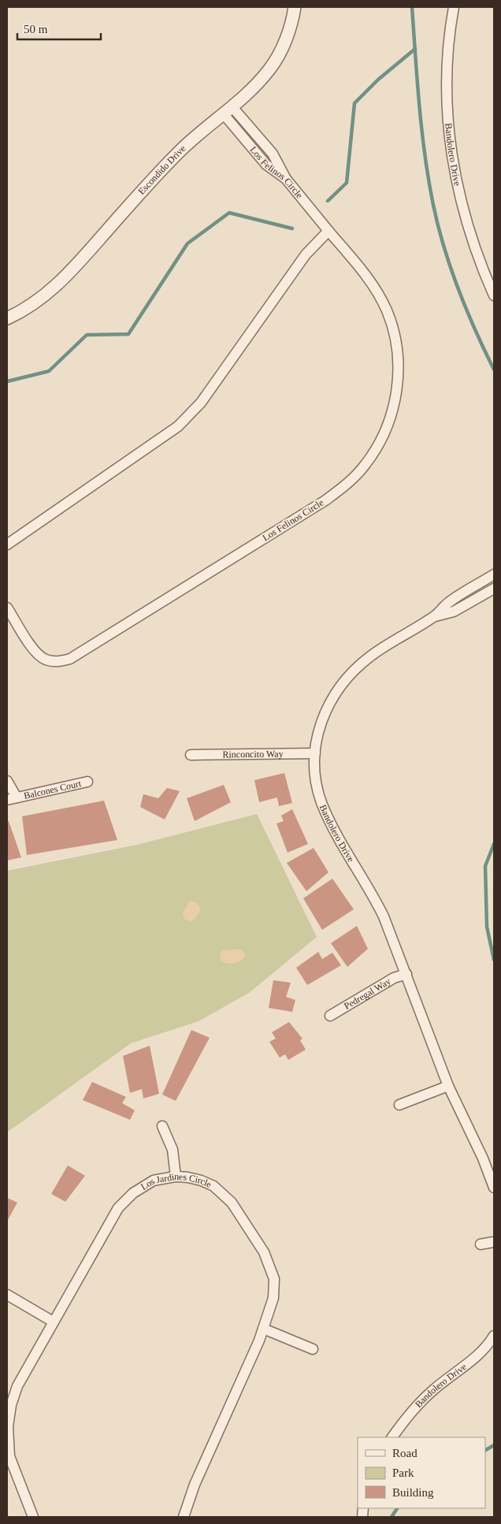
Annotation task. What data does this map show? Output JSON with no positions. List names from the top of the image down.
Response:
{
  "streets": {
    "street": [
      "Bandolero Drive",
      "Escondido Drive",
      "Los Felinos Circle",
      "Rinconcito Way",
      "Balcones Court",
      "Pedregal Way",
      "Los Jardines Circle"
    ]
  },
  "crossings": [
    ["Bandolero Drive", "Rinconcito Way"],
    ["Bandolero Drive", "Pedregal Way"],
    ["Escondido Drive", "Los Felinos Circle"]
  ],
  "legend": ["Road", "Park", "Building"],
  "scale_bar": "50 m"
}
